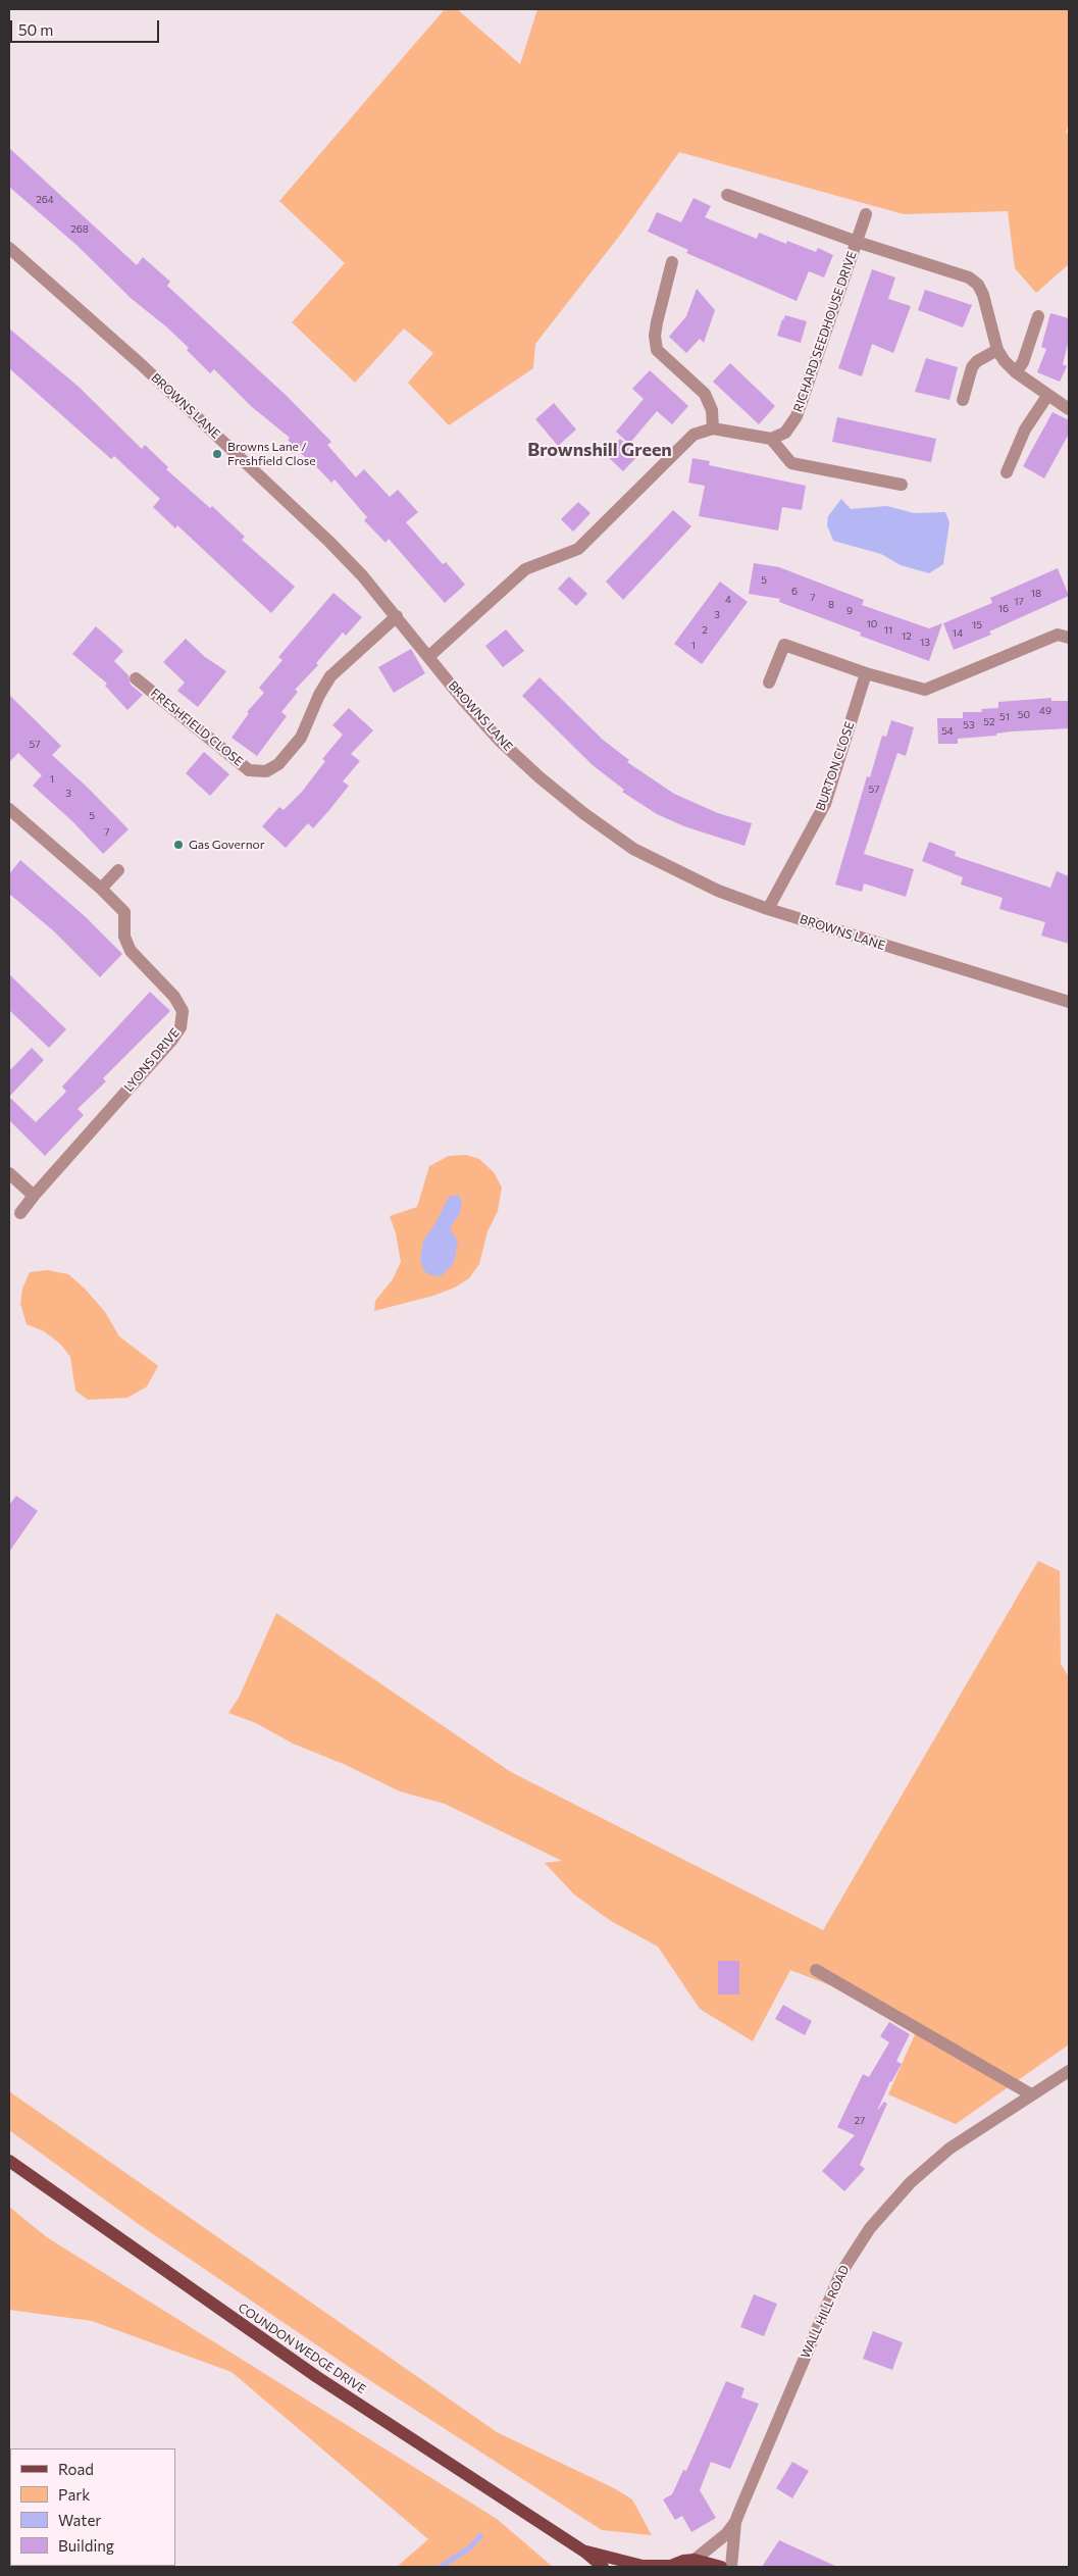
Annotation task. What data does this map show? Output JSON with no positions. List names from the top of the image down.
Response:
{
  "streets": {
    "main road": ["COUNDON WEDGE DRIVE"],
    "street": [
      "RICHARD SEEDHOUSE DRIVE",
      "BROWNS LANE",
      "FRESHFIELD CLOSE",
      "BURTON CLOSE",
      "LYONS DRIVE",
      "WALL HILL ROAD"
    ]
  },
  "crossings": [
    ["BROWNS LANE", "FRESHFIELD CLOSE"],
    ["BROWNS LANE", "BURTON CLOSE"],
    ["WALL HILL ROAD", "COUNDON WEDGE DRIVE"]
  ],
  "districts": ["Brownshill Green"],
  "places": ["Browns Lane / Freshfield Close", "Gas Governor"],
  "house_numbers": [
    "264",
    "268",
    "5",
    "6",
    "18",
    "7",
    "4",
    "17",
    "8",
    "16",
    "9",
    "3",
    "10",
    "15",
    "2",
    "11",
    "14",
    "12",
    "13",
    "1",
    "49",
    "50",
    "51",
    "52",
    "53",
    "54",
    "57",
    "1",
    "57",
    "3",
    "5",
    "7",
    "27"
  ],
  "legend": [
    "Road",
    "Park",
    "Water",
    "Building"
  ],
  "scale_bar": "50 m"
}
